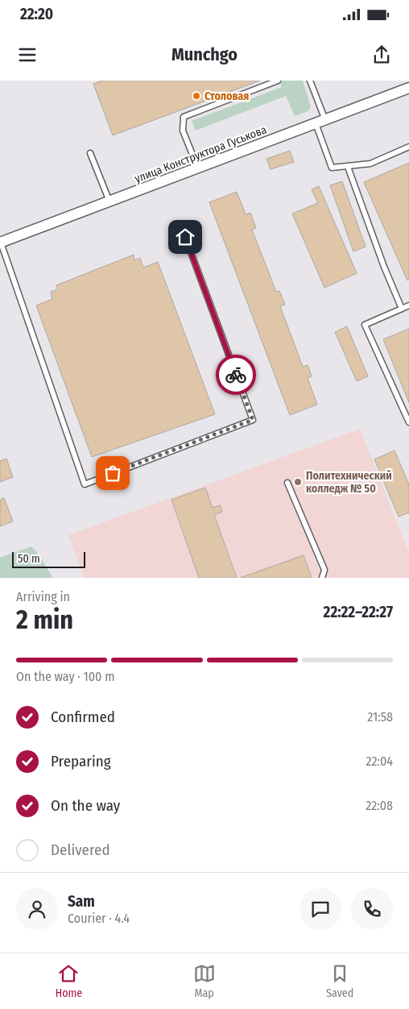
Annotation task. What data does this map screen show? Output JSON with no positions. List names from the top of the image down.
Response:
{
  "streets": {
    "street": ["улица Конструктора Гуськова"]
  },
  "places": ["Столовая", "Политехнический колледж № 50"],
  "scale_bar": "50 m",
  "page": {
    "status": "22:20",
    "header": "Munchgo",
    "scale": "50 m",
    "heading": ["2 min", "Arriving in", "22:22–22:27"],
    "panel": ["Sam", "Courier · 4.4"],
    "bar": "On the way · 100 m",
    "list": [
      ["Confirmed", "21:58"],
      ["Preparing", "22:04"],
      ["On the way", "22:08"],
      "Delivered"
    ],
    "tabs": ["Home", "Map", "Saved"]
  }
}
